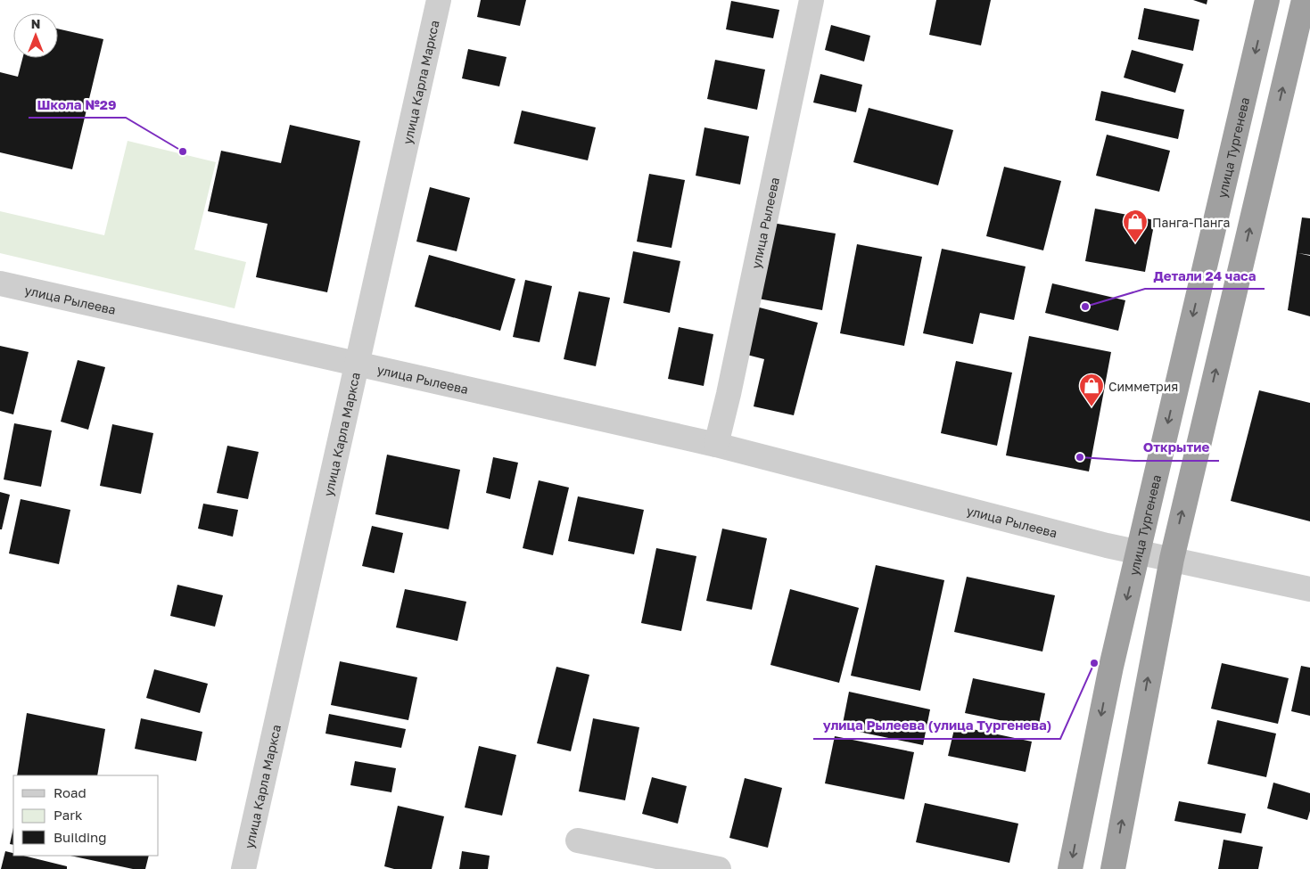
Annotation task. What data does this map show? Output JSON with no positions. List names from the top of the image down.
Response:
{
  "streets": {
    "highway": ["улица Тургенева"],
    "street": ["улица Карла Маркса", "улица Рылеева"]
  },
  "crossings": [
    ["улица Карла Маркса", "улица Рылеева"],
    ["улица Тургенева", "улица Рылеева"]
  ],
  "places": {
    "other": [
      "Школа №29",
      "Детали 24 часа",
      "Открытие",
      "улица Рылеева (улица Тургенева)"
    ],
    "shop": ["Панга-Панга", "Симметрия"]
  },
  "legend": ["Road", "Park", "Building"],
  "north": "top"
}
